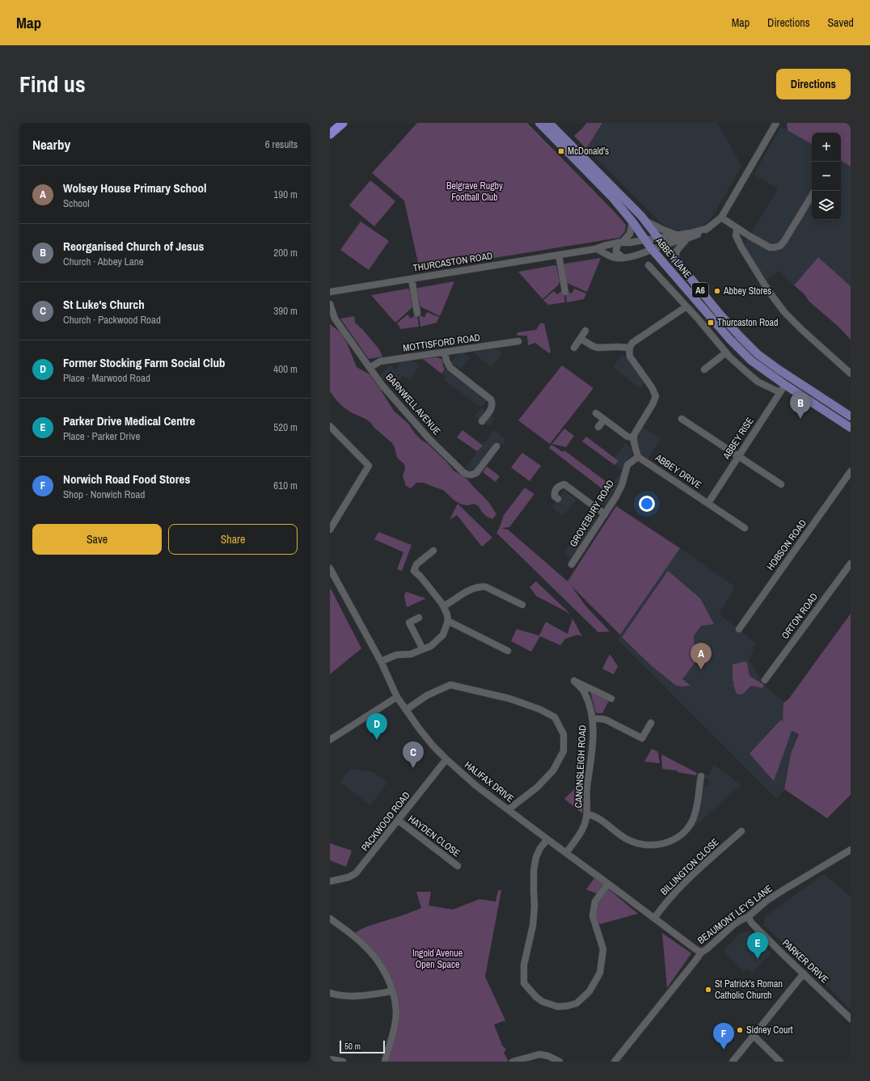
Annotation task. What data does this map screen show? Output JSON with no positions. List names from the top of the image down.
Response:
{
  "streets": {
    "main road": ["ABBEY LANE", "A6"],
    "street": [
      "THURCASTON ROAD",
      "MOTTISFORD ROAD",
      "BARNWELL AVENUE",
      "ABBEY RISE",
      "ABBEY DRIVE",
      "GROVEBURY ROAD",
      "HOBSON ROAD",
      "ORTON ROAD",
      "CANONSLEIGH ROAD",
      "HALIFAX DRIVE",
      "PACKWOOD ROAD",
      "HAYDEN CLOSE",
      "BILLINGTON CLOSE",
      "BEAUMONT LEYS LANE",
      "PARKER DRIVE"
    ]
  },
  "crossings": [
    ["ABBEY LANE", "THURCASTON ROAD"],
    ["ABBEY LANE", "ABBEY RISE"],
    ["MOTTISFORD ROAD", "BARNWELL AVENUE"],
    ["ABBEY RISE", "ABBEY DRIVE"],
    ["ABBEY DRIVE", "GROVEBURY ROAD"],
    ["CANONSLEIGH ROAD", "HALIFAX DRIVE"],
    ["HALIFAX DRIVE", "PACKWOOD ROAD"],
    ["HALIFAX DRIVE", "BILLINGTON CLOSE"],
    ["HALIFAX DRIVE", "BEAUMONT LEYS LANE"],
    ["PACKWOOD ROAD", "HAYDEN CLOSE"],
    ["BEAUMONT LEYS LANE", "PARKER DRIVE"]
  ],
  "parks": ["Belgrave Rugby Football Club", "Ingold Avenue Open Space"],
  "places": {
    "transit": ["McDonald's", "Thurcaston Road"],
    "other": ["Abbey Stores", "St Patrick's Roman Catholic Church", "Sidney Court"]
  },
  "scale_bar": "50 m",
  "page": {
    "header": "Map",
    "nav": ["Map", "Directions", "Saved"],
    "title": "Find us",
    "buttons": [
      "Directions",
      ["Save", "Share"]
    ],
    "heading": ["Nearby", "6 results"],
    "map_buttons": ["+", "−"],
    "list": [
      {
        "mark": "A",
        "name": "Wolsey House Primary School",
        "note": "School",
        "value": "190 m"
      },
      {
        "mark": "B",
        "name": "Reorganised Church of Jesus",
        "note": "Church · Abbey Lane",
        "value": "200 m"
      },
      {
        "mark": "C",
        "name": "St Luke's Church",
        "note": "Church · Packwood Road",
        "value": "390 m"
      },
      {
        "mark": "D",
        "name": "Former Stocking Farm Social Club",
        "note": "Place · Marwood Road",
        "value": "400 m"
      },
      {
        "mark": "E",
        "name": "Parker Drive Medical Centre",
        "note": "Place · Parker Drive",
        "value": "520 m"
      },
      {
        "mark": "F",
        "name": "Norwich Road Food Stores",
        "note": "Shop · Norwich Road",
        "value": "610 m"
      }
    ],
    "pins": [
      "B",
      "A",
      "D",
      "C",
      "E",
      "F"
    ],
    "scale": "50 m"
  }
}
